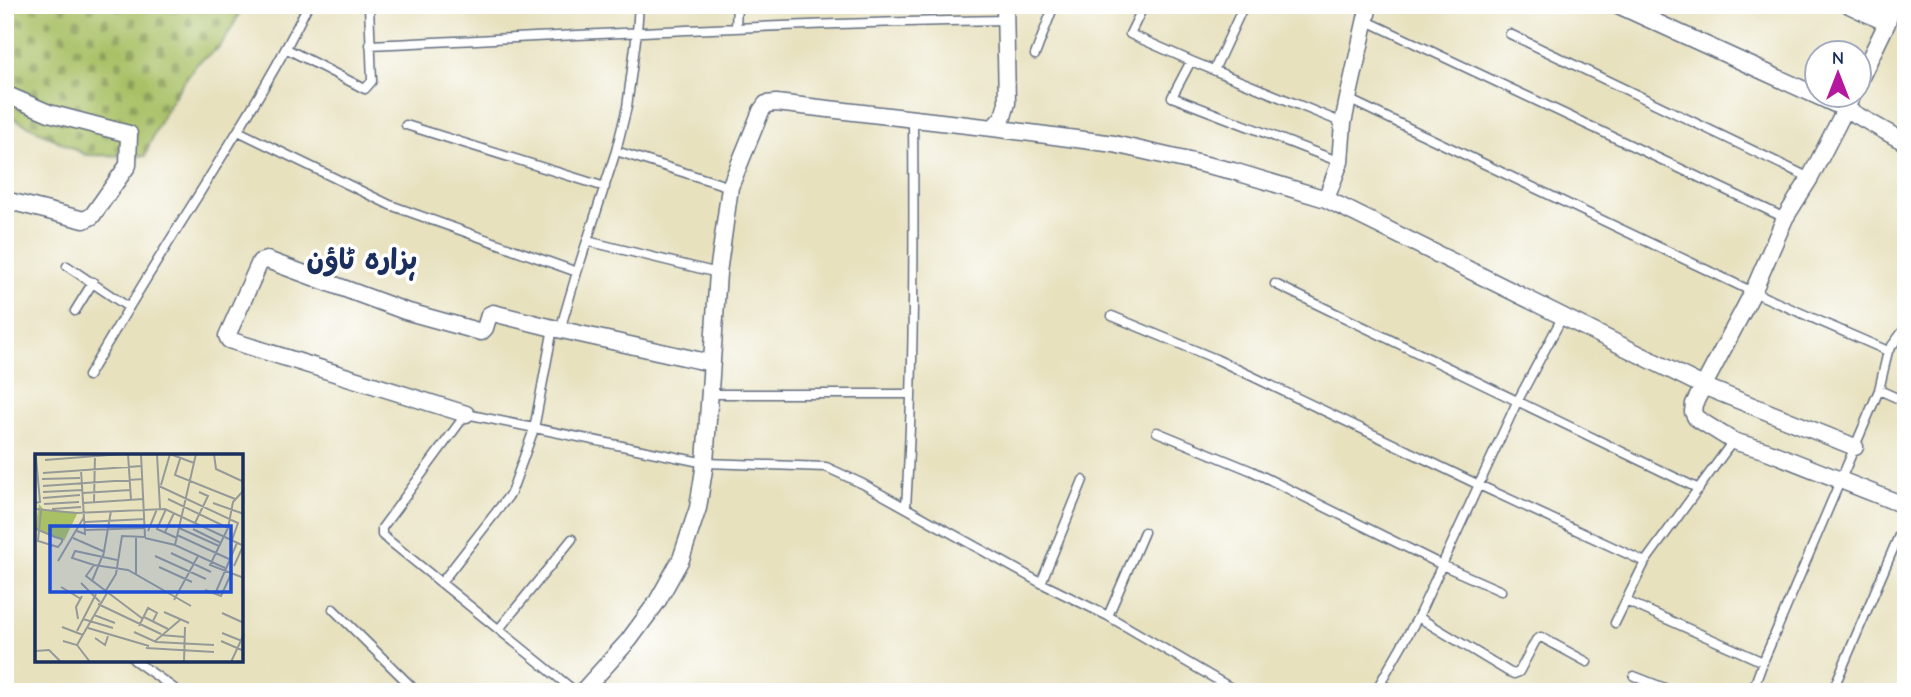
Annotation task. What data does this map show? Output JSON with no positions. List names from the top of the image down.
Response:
{
  "districts": ["ہزارہ ٹاؤن"],
  "north": "top"
}
